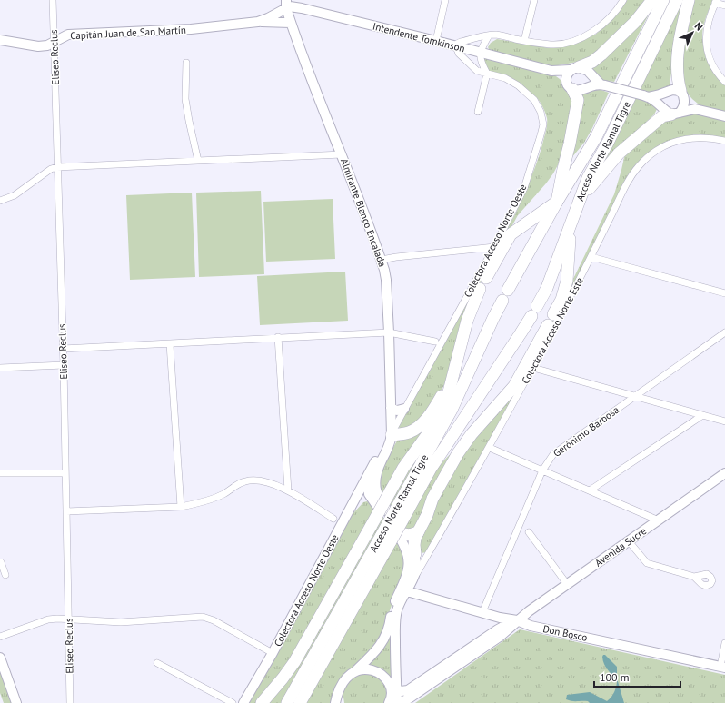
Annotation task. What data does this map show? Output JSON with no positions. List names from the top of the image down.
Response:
{
  "streets": {
    "highway": ["Acceso Norte Ramal Tigre"],
    "street": [
      "Capitán Juan de San Martín",
      "Intendente Tomkinson",
      "Eliseo Reclus",
      "Almirante Blanco Encalada",
      "Colectora Acceso Norte Oeste",
      "Colectora Acceso Norte Este",
      "Gerónimo Barbosa",
      "Avenida Sucre",
      "Don Bosco"
    ]
  },
  "crossings": [
    ["Capitán Juan de San Martín", "Intendente Tomkinson"],
    ["Capitán Juan de San Martín", "Eliseo Reclus"],
    ["Capitán Juan de San Martín", "Almirante Blanco Encalada"],
    ["Intendente Tomkinson", "Almirante Blanco Encalada"],
    ["Intendente Tomkinson", "Colectora Acceso Norte Oeste"],
    ["Acceso Norte Ramal Tigre", "Almirante Blanco Encalada"],
    ["Almirante Blanco Encalada", "Colectora Acceso Norte Oeste"],
    ["Almirante Blanco Encalada", "Colectora Acceso Norte Este"],
    ["Almirante Blanco Encalada", "Avenida Sucre"],
    ["Almirante Blanco Encalada", "Don Bosco"],
    ["Gerónimo Barbosa", "Don Bosco"],
    ["Avenida Sucre", "Don Bosco"]
  ],
  "scale_bar": "100 m",
  "north": "top right"
}
